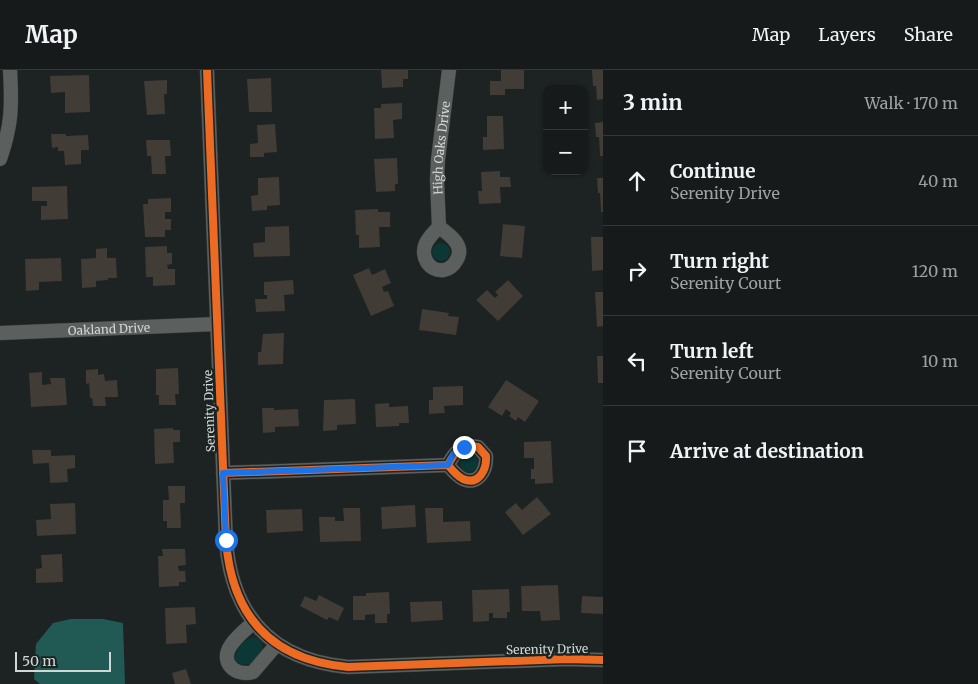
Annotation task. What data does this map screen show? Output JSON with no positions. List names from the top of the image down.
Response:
{
  "streets": {
    "street": ["High Oaks Drive", "Oakland Drive", "Serenity Drive"]
  },
  "crossings": [
    ["Oakland Drive", "Serenity Drive"]
  ],
  "scale_bar": "50 m",
  "page": {
    "header": "Map",
    "nav": ["Map", "Layers", "Share"],
    "heading": ["3 min", "Walk · 170 m"],
    "map_buttons": ["+", "−"],
    "list": [
      ["Continue", "Serenity Drive", "40 m"],
      ["Turn right", "Serenity Court", "120 m"],
      ["Turn left", "Serenity Court", "10 m"],
      "Arrive at destination"
    ],
    "scale": "50 m"
  }
}
